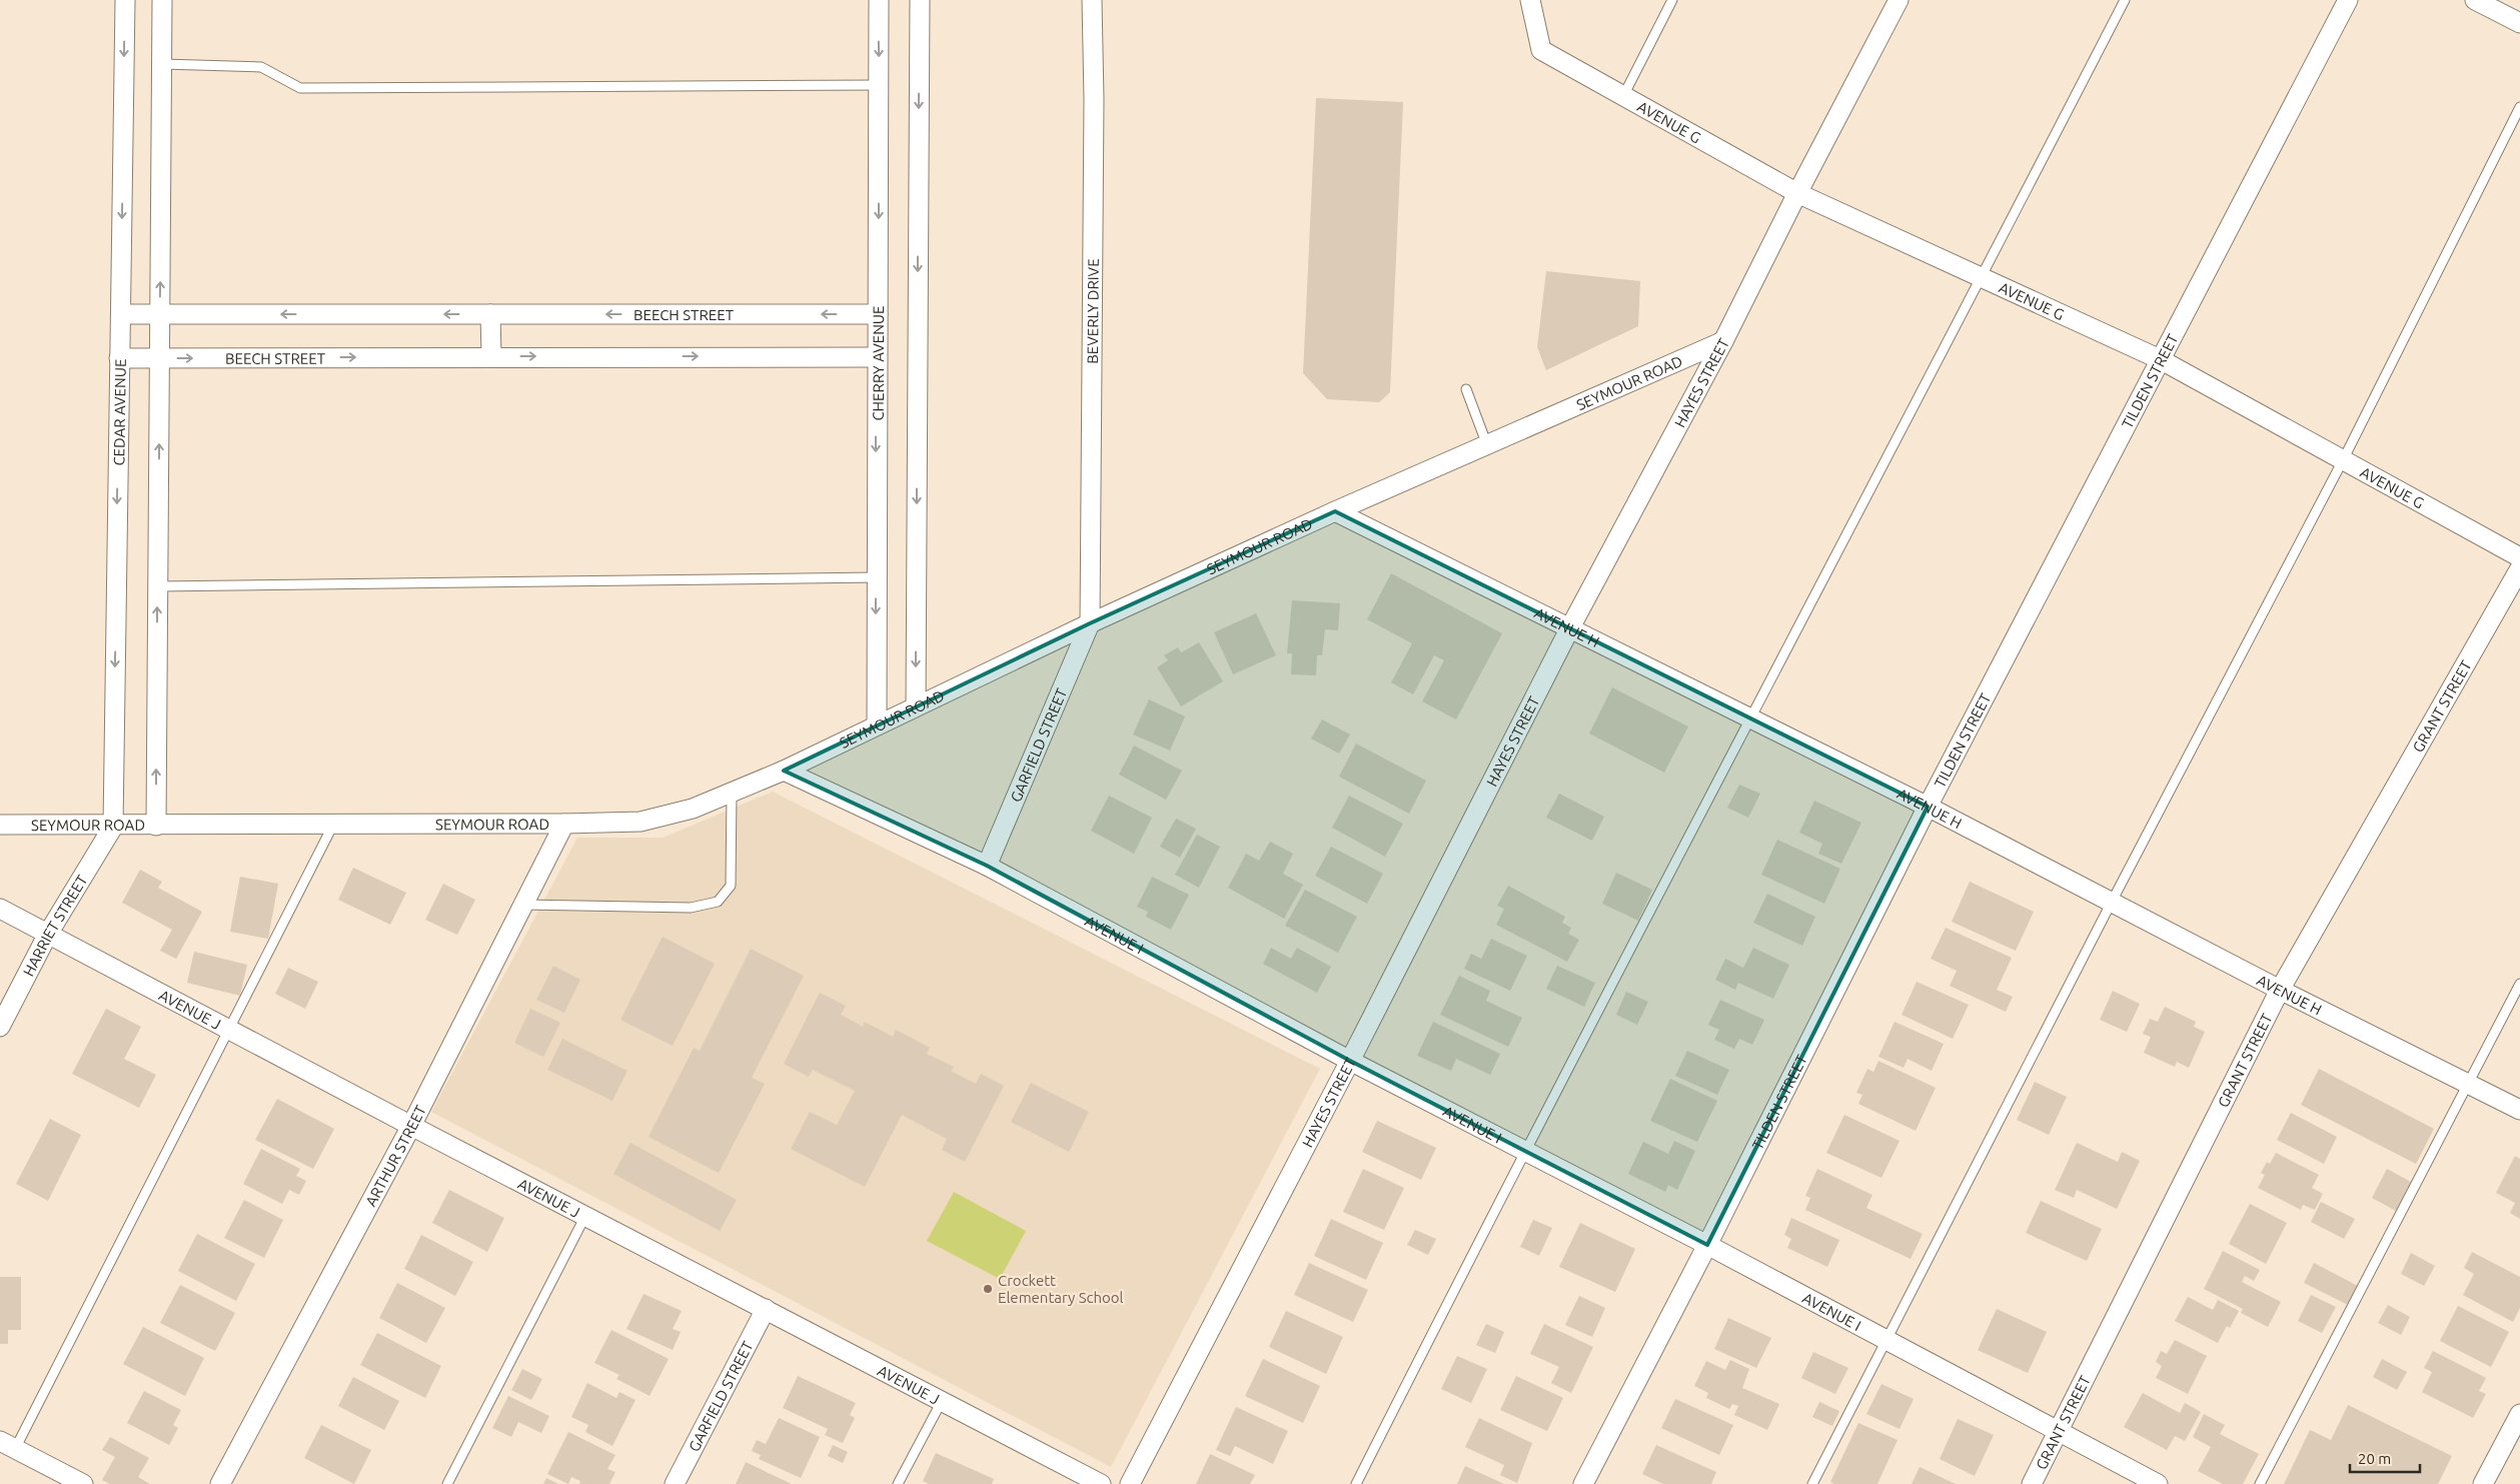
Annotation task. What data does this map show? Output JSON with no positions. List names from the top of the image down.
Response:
{
  "streets": {
    "street": [
      "AVENUE G",
      "BEVERLY DRIVE",
      "BEECH STREET",
      "CHERRY AVENUE",
      "TILDEN STREET",
      "SEYMOUR ROAD",
      "HAYES STREET",
      "CEDAR AVENUE",
      "AVENUE H",
      "GRANT STREET",
      "GARFIELD STREET",
      "HARRIET STREET",
      "AVENUE I",
      "AVENUE J",
      "ARTHUR STREET"
    ]
  },
  "crossings": [
    ["AVENUE G", "TILDEN STREET"],
    ["AVENUE G", "HAYES STREET"],
    ["BEVERLY DRIVE", "SEYMOUR ROAD"],
    ["BEVERLY DRIVE", "GARFIELD STREET"],
    ["BEECH STREET", "CHERRY AVENUE"],
    ["BEECH STREET", "CEDAR AVENUE"],
    ["CHERRY AVENUE", "SEYMOUR ROAD"],
    ["TILDEN STREET", "AVENUE H"],
    ["TILDEN STREET", "AVENUE I"],
    ["SEYMOUR ROAD", "HAYES STREET"],
    ["SEYMOUR ROAD", "CEDAR AVENUE"],
    ["SEYMOUR ROAD", "AVENUE H"],
    ["SEYMOUR ROAD", "GARFIELD STREET"],
    ["SEYMOUR ROAD", "HARRIET STREET"],
    ["SEYMOUR ROAD", "AVENUE I"],
    ["SEYMOUR ROAD", "ARTHUR STREET"],
    ["HAYES STREET", "AVENUE H"],
    ["HAYES STREET", "AVENUE I"],
    ["CEDAR AVENUE", "HARRIET STREET"],
    ["AVENUE H", "GRANT STREET"],
    ["GRANT STREET", "AVENUE I"],
    ["GARFIELD STREET", "AVENUE I"],
    ["GARFIELD STREET", "AVENUE J"],
    ["HARRIET STREET", "AVENUE J"],
    ["AVENUE J", "ARTHUR STREET"]
  ],
  "places": ["Crockett Elementary School"],
  "scale_bar": "20 m"
}
